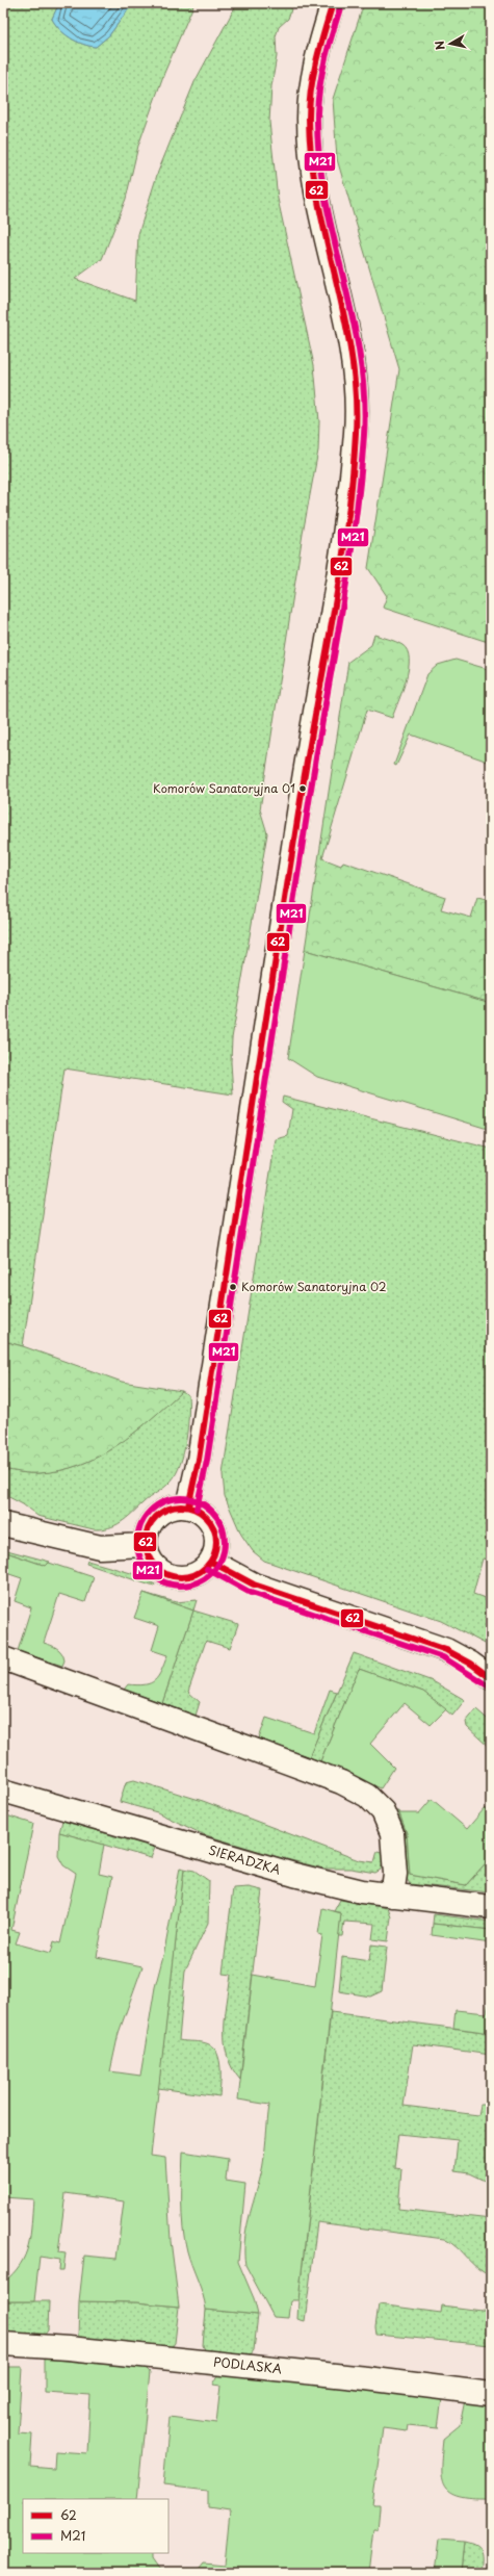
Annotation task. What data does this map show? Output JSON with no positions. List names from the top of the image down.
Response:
{
  "streets": {
    "street": ["SIERADZKA", "PODLASKA"]
  },
  "places": ["Komorów Sanatoryjna 01", "Komorów Sanatoryjna 02"],
  "lines": ["transit line 62", "transit line M21"],
  "legend": ["62", "M21"],
  "north": "left"
}
